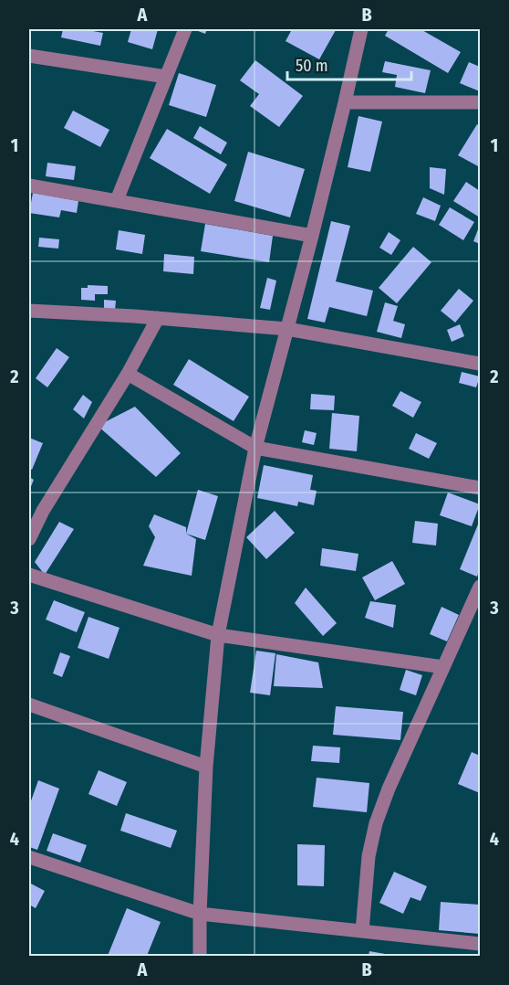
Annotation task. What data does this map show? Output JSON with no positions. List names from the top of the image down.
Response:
{
  "scale_bar": "50 m",
  "grid": {
    "columns": ["A", "B"],
    "rows": [
      "1",
      "2",
      "3",
      "4"
    ]
  }
}
